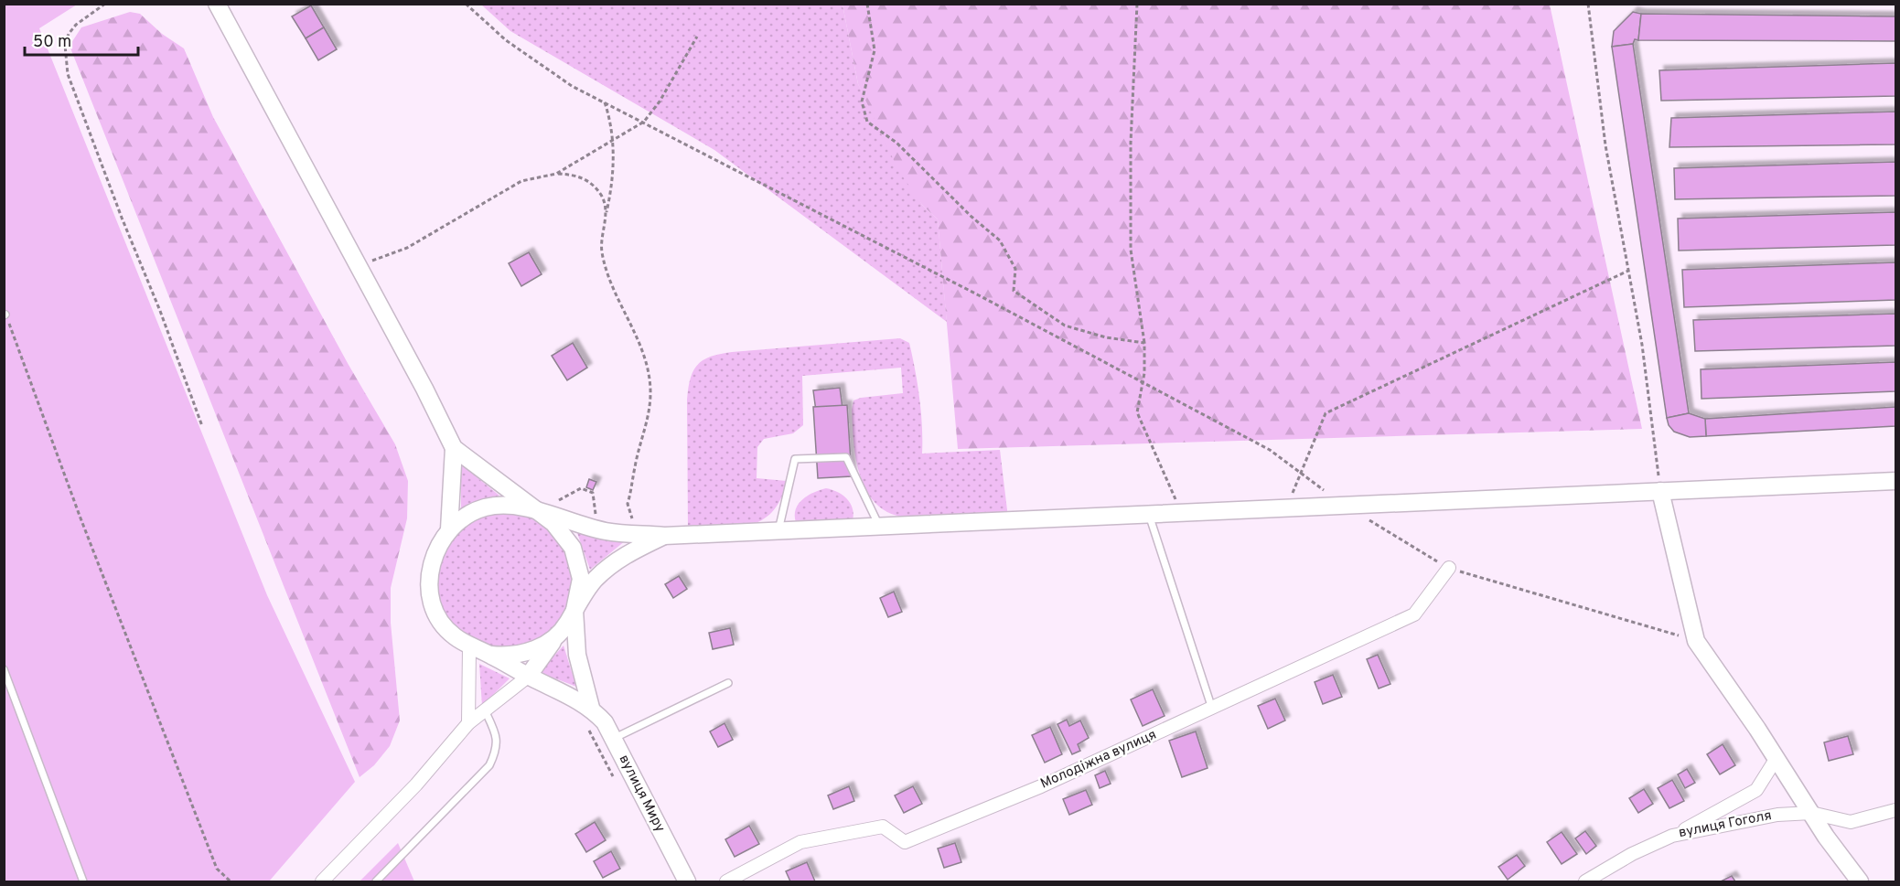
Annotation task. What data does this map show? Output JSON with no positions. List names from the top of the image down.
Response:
{
  "streets": {
    "street": ["Молодіжна вулиця", "вулиця Миру", "вулиця Гоголя"]
  },
  "scale_bar": "50 m"
}
